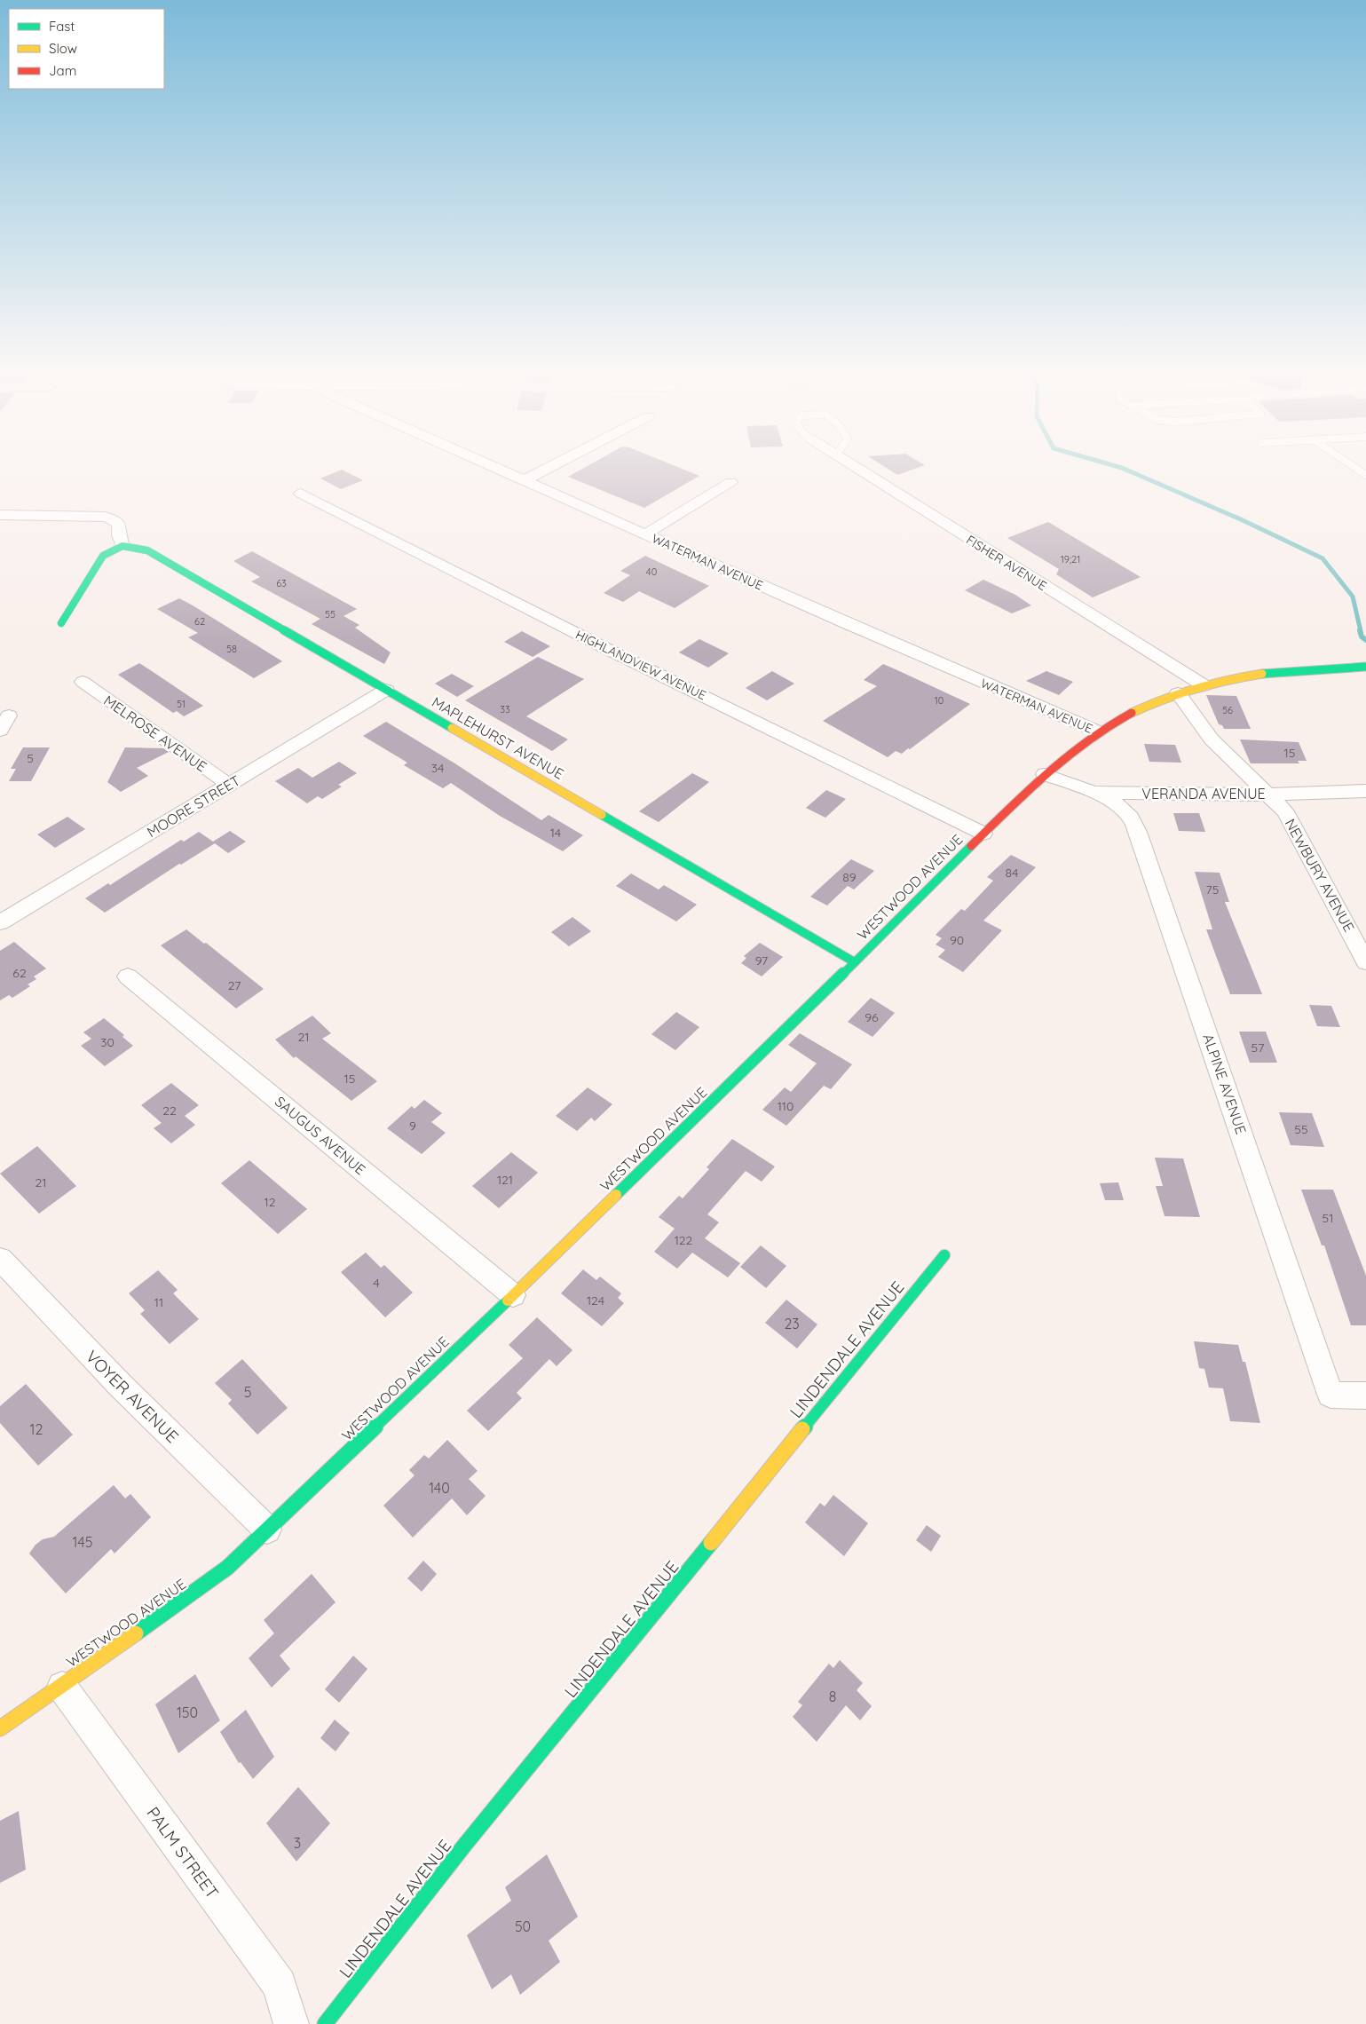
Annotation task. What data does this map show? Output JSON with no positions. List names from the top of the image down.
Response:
{
  "streets": {
    "street": [
      "WATERMAN AVENUE",
      "FISHER AVENUE",
      "HIGHLANDVIEW AVENUE",
      "MELROSE AVENUE",
      "MAPLEHURST AVENUE",
      "VERANDA AVENUE",
      "MOORE STREET",
      "NEWBURY AVENUE",
      "WESTWOOD AVENUE",
      "ALPINE AVENUE",
      "SAUGUS AVENUE",
      "LINDENDALE AVENUE",
      "VOYER AVENUE",
      "PALM STREET"
    ]
  },
  "crossings": [
    ["WATERMAN AVENUE", "WESTWOOD AVENUE"],
    ["FISHER AVENUE", "WESTWOOD AVENUE"],
    ["HIGHLANDVIEW AVENUE", "WESTWOOD AVENUE"],
    ["MELROSE AVENUE", "MOORE STREET"],
    ["MAPLEHURST AVENUE", "MOORE STREET"],
    ["MAPLEHURST AVENUE", "WESTWOOD AVENUE"],
    ["VERANDA AVENUE", "NEWBURY AVENUE"],
    ["VERANDA AVENUE", "WESTWOOD AVENUE"],
    ["VERANDA AVENUE", "ALPINE AVENUE"],
    ["NEWBURY AVENUE", "WESTWOOD AVENUE"],
    ["WESTWOOD AVENUE", "SAUGUS AVENUE"],
    ["WESTWOOD AVENUE", "VOYER AVENUE"],
    ["WESTWOOD AVENUE", "PALM STREET"]
  ],
  "house_numbers": [
    "19;21",
    "40",
    "63",
    "55",
    "62",
    "58",
    "10",
    "51",
    "33",
    "56",
    "15",
    "5",
    "34",
    "14",
    "84",
    "89",
    "75",
    "90",
    "97",
    "62",
    "27",
    "96",
    "21",
    "30",
    "57",
    "15",
    "110",
    "22",
    "9",
    "55",
    "121",
    "21",
    "12",
    "51",
    "122",
    "4",
    "124",
    "11",
    "23",
    "5",
    "12",
    "140",
    "145",
    "8",
    "150",
    "3",
    "50"
  ],
  "legend": ["Fast", "Slow", "Jam"]
}
